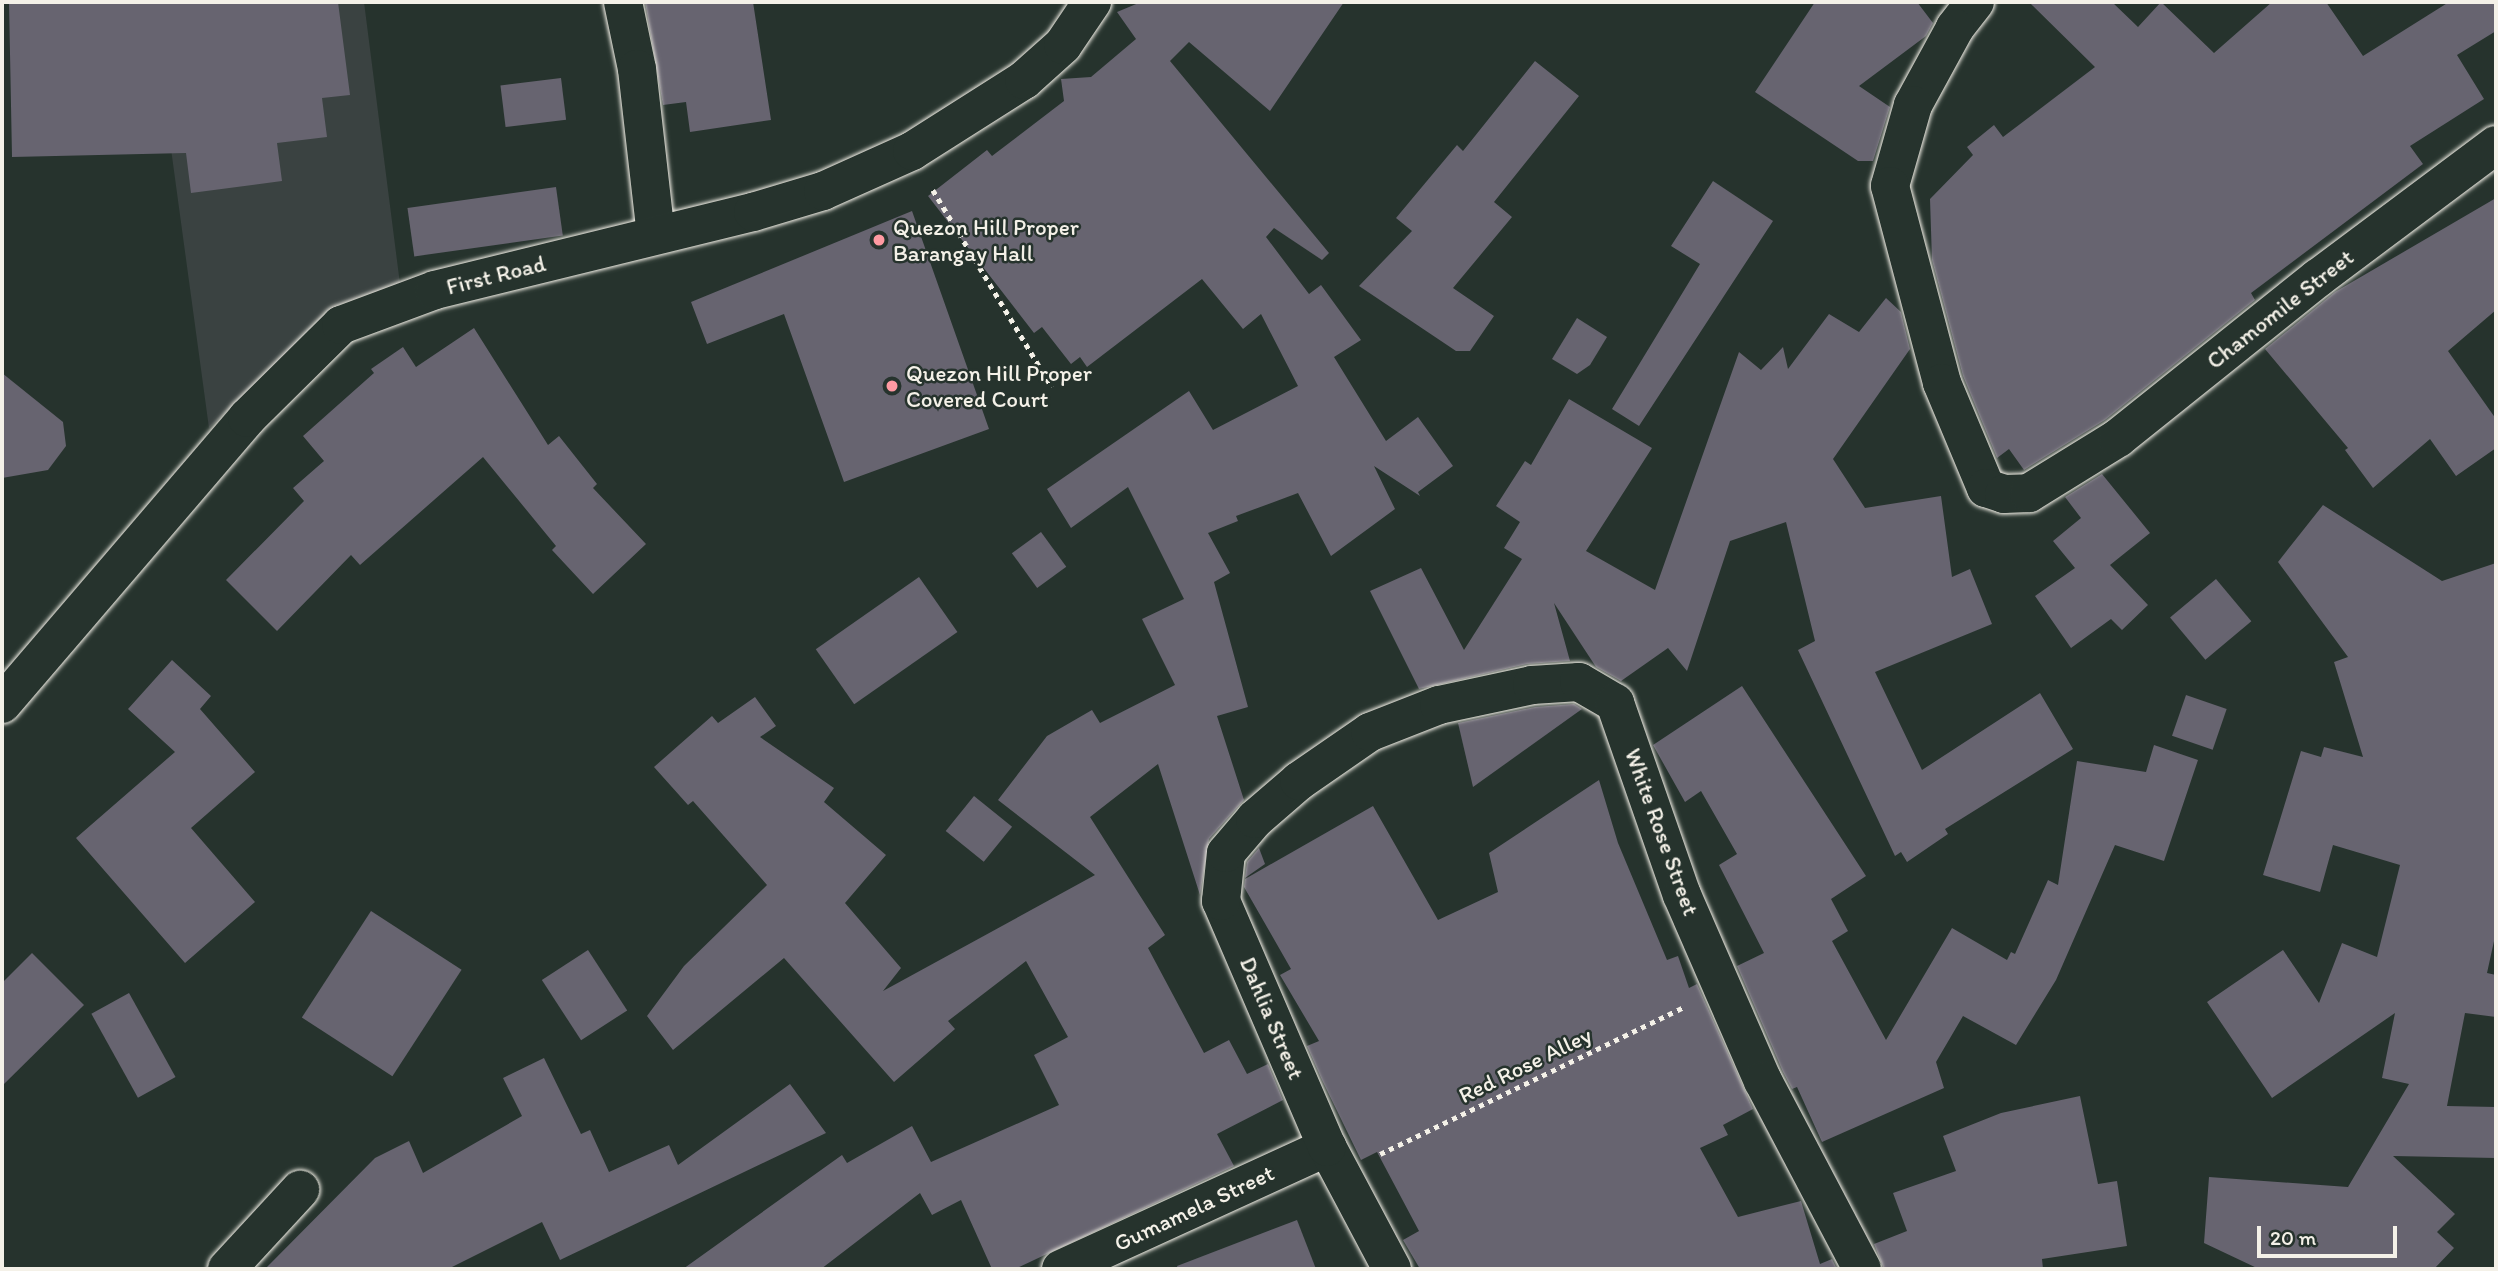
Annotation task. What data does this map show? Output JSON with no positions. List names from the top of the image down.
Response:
{
  "streets": {
    "street": [
      "First Road",
      "Chamomile Street",
      "White Rose Street",
      "Dahlia Street",
      "Gumamela Street"
    ],
    "path": ["Red Rose Alley"]
  },
  "crossings": [
    ["White Rose Street", "Dahlia Street"],
    ["White Rose Street", "Red Rose Alley"],
    ["Dahlia Street", "Red Rose Alley"],
    ["Dahlia Street", "Gumamela Street"],
    ["Red Rose Alley", "Gumamela Street"]
  ],
  "places": ["Quezon Hill Proper Barangay Hall", "Quezon Hill Proper Covered Court"],
  "scale_bar": "20 m"
}
